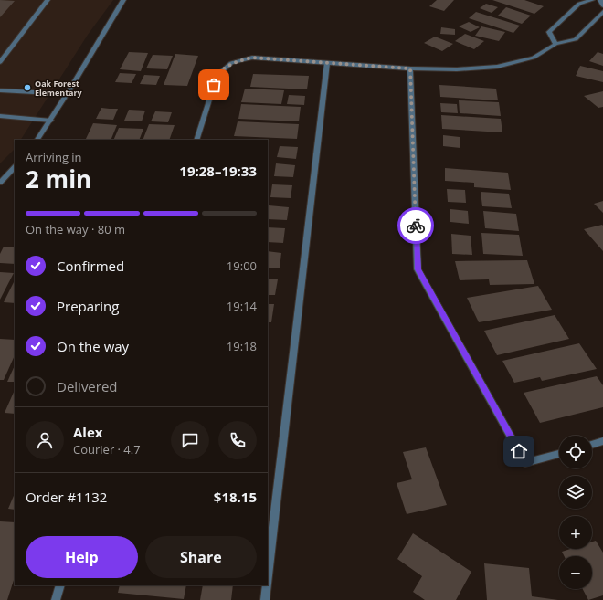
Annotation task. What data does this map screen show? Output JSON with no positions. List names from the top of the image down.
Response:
{
  "places": ["Oak Forest Elementary"],
  "page": {
    "heading": ["2 min", "Arriving in", "19:28–19:33"],
    "panel": [
      "Alex",
      "Courier · 4.7",
      "Order #1132",
      "$18.15"
    ],
    "bar": "On the way · 80 m",
    "list": [
      ["Confirmed", "19:00"],
      ["Preparing", "19:14"],
      ["On the way", "19:18"],
      "Delivered"
    ],
    "map_buttons": ["+", "−"],
    "buttons": ["Help", "Share"]
  }
}
